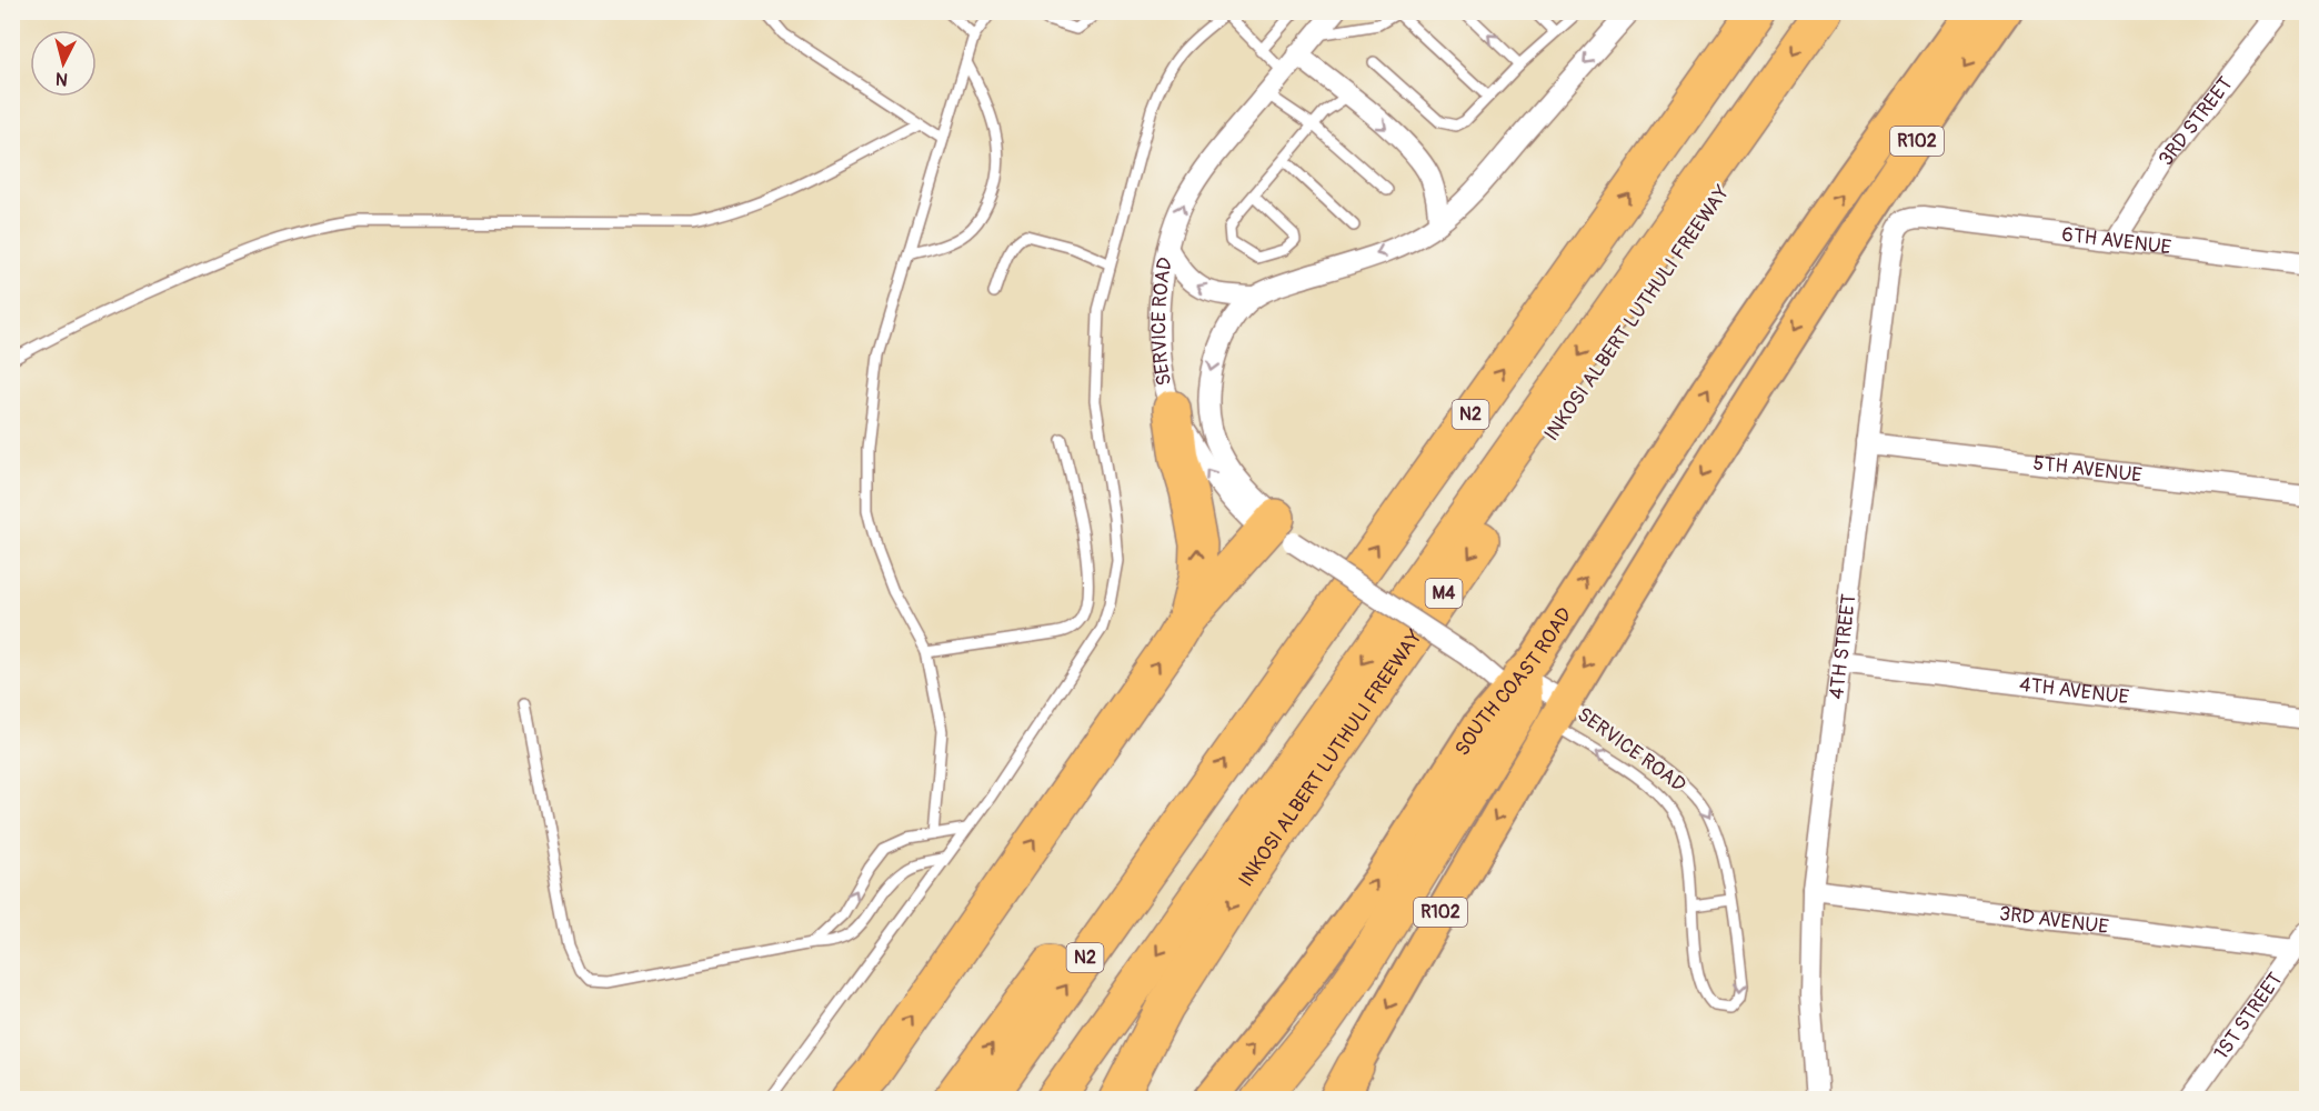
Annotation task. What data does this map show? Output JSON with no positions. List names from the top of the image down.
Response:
{
  "streets": {
    "highway": ["INKOSI ALBERT LUTHULI FREEWAY", "N2", "M4"],
    "main road": ["R102", "SOUTH COAST ROAD"],
    "street": [
      "3RD STREET",
      "6TH AVENUE",
      "SERVICE ROAD",
      "5TH AVENUE",
      "4TH STREET",
      "4TH AVENUE",
      "3RD AVENUE",
      "1ST STREET"
    ]
  },
  "crossings": [
    ["3RD STREET", "6TH AVENUE"],
    ["6TH AVENUE", "4TH STREET"],
    ["SERVICE ROAD", "SOUTH COAST ROAD"],
    ["5TH AVENUE", "4TH STREET"],
    ["4TH STREET", "4TH AVENUE"],
    ["4TH STREET", "3RD AVENUE"],
    ["3RD AVENUE", "1ST STREET"]
  ],
  "north": "bottom"
}
